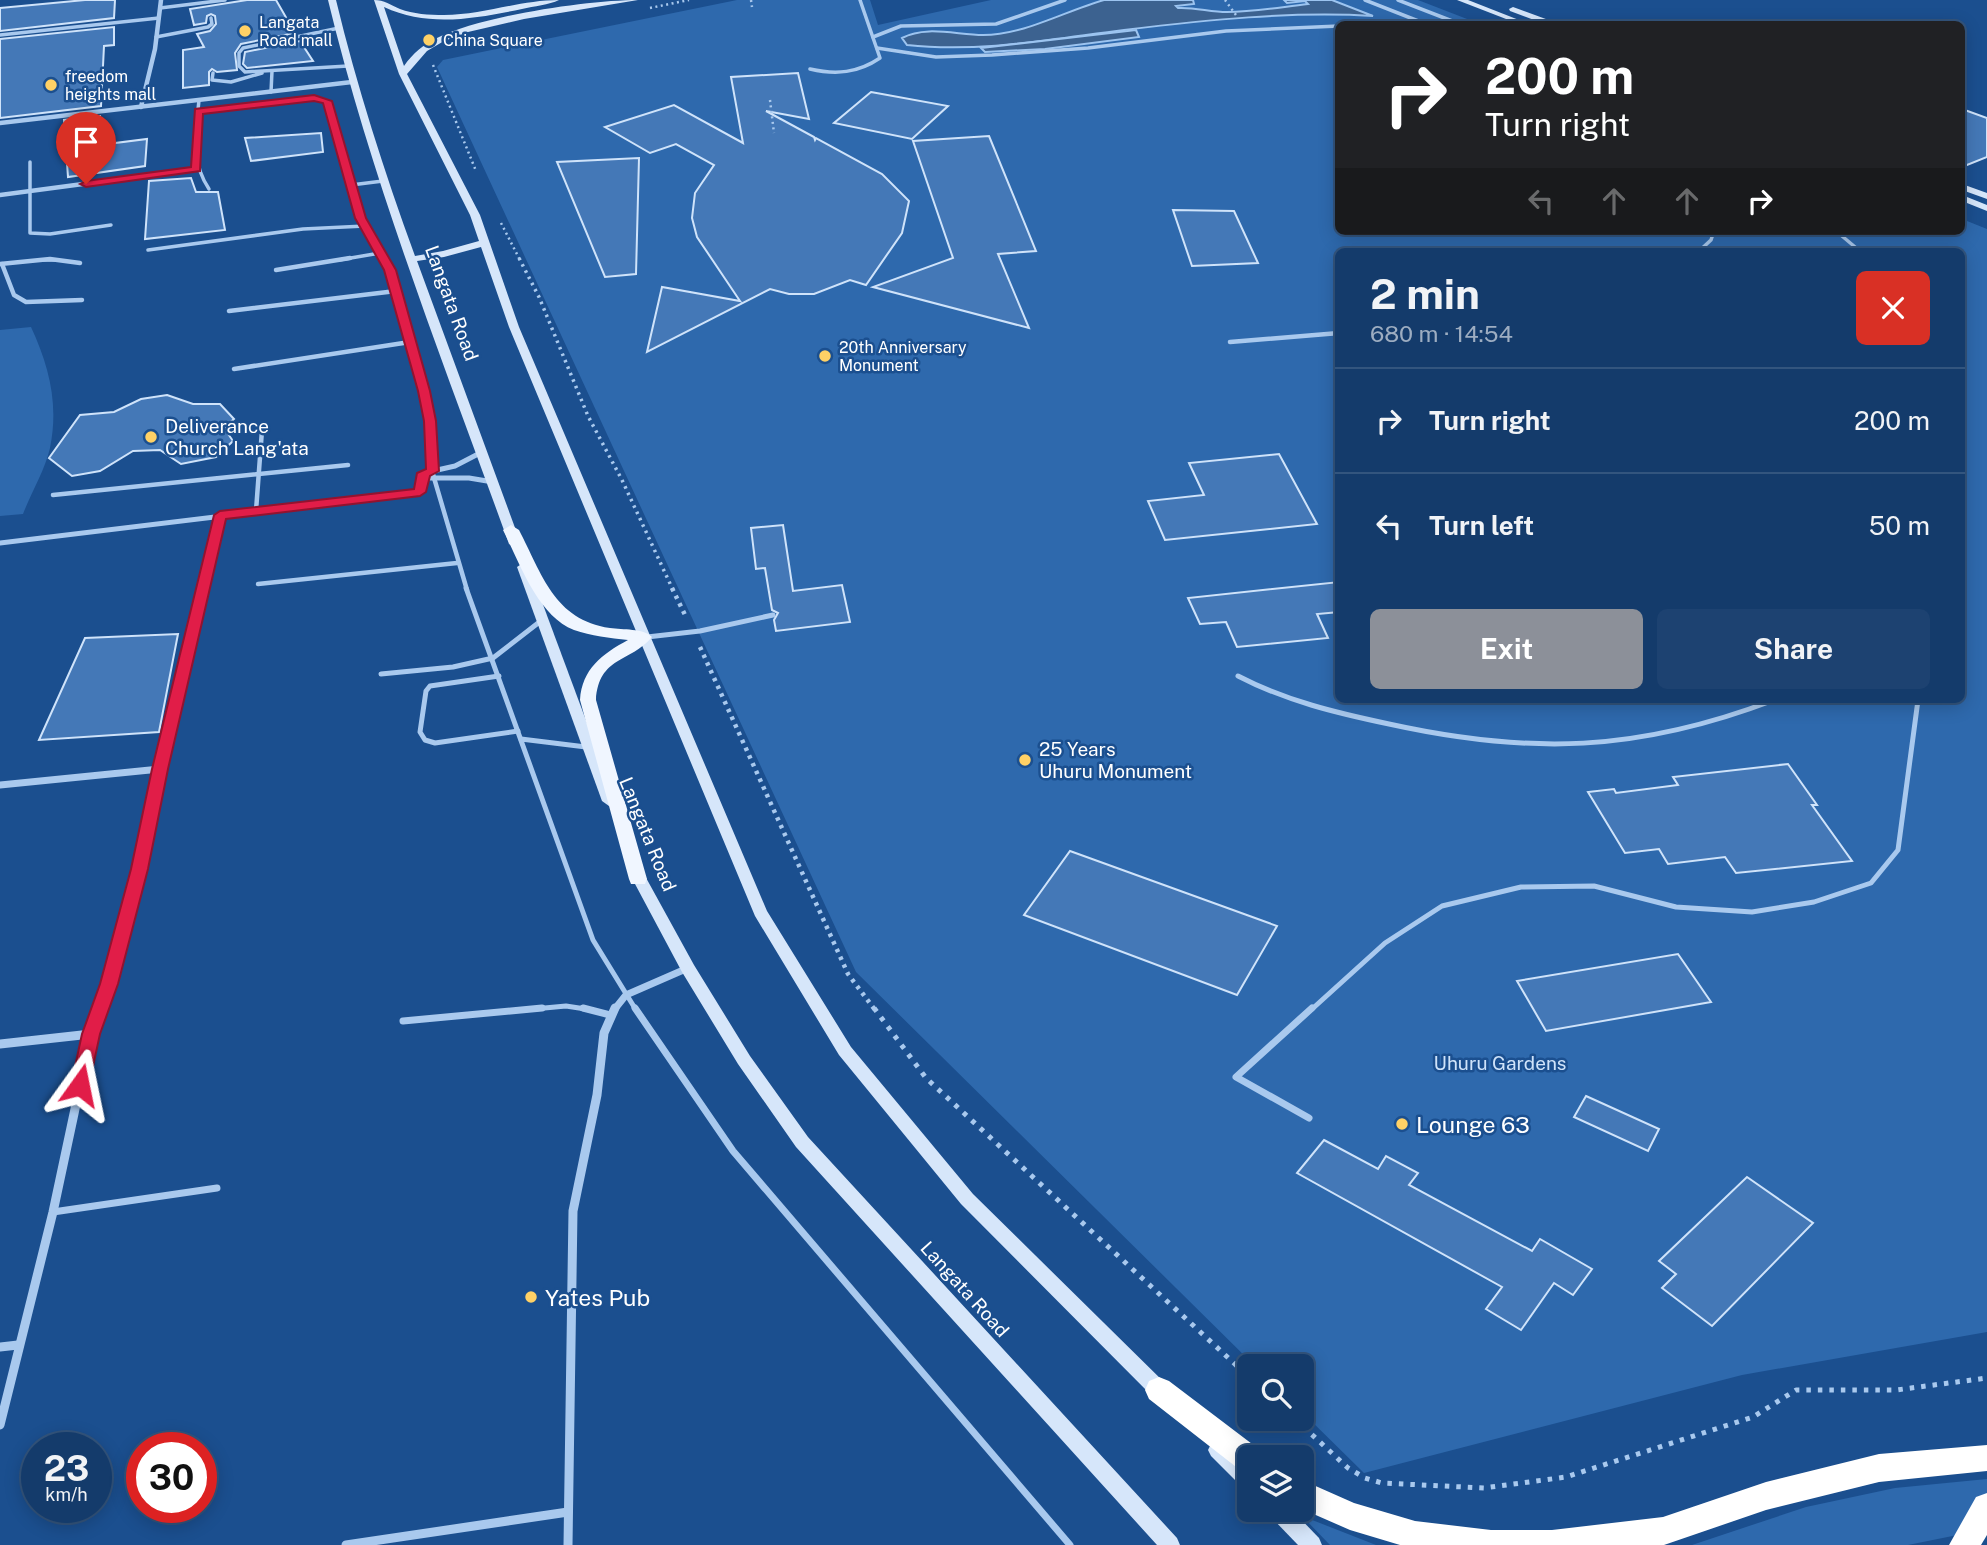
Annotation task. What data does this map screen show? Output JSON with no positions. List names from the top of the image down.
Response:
{
  "streets": {
    "main road": ["Langata Road"]
  },
  "parks": ["Uhuru Gardens"],
  "places": [
    "Langata Road mall",
    "China Square",
    "freedom heights mall",
    "20th Anniversary Monument",
    "Deliverance Church Lang'ata",
    "25 Years Uhuru Monument",
    "Lounge 63",
    "Yates Pub"
  ],
  "page": {
    "turn": ["200 m", "Turn right"],
    "heading": ["2 min", "680 m · 14:54"],
    "list": [
      {
        "name": "Turn right",
        "value": "200 m"
      },
      {
        "name": "Turn left",
        "value": "50 m"
      }
    ],
    "buttons": ["Exit", "Share"],
    "speed": "23 km/h",
    "limit": "30"
  }
}
